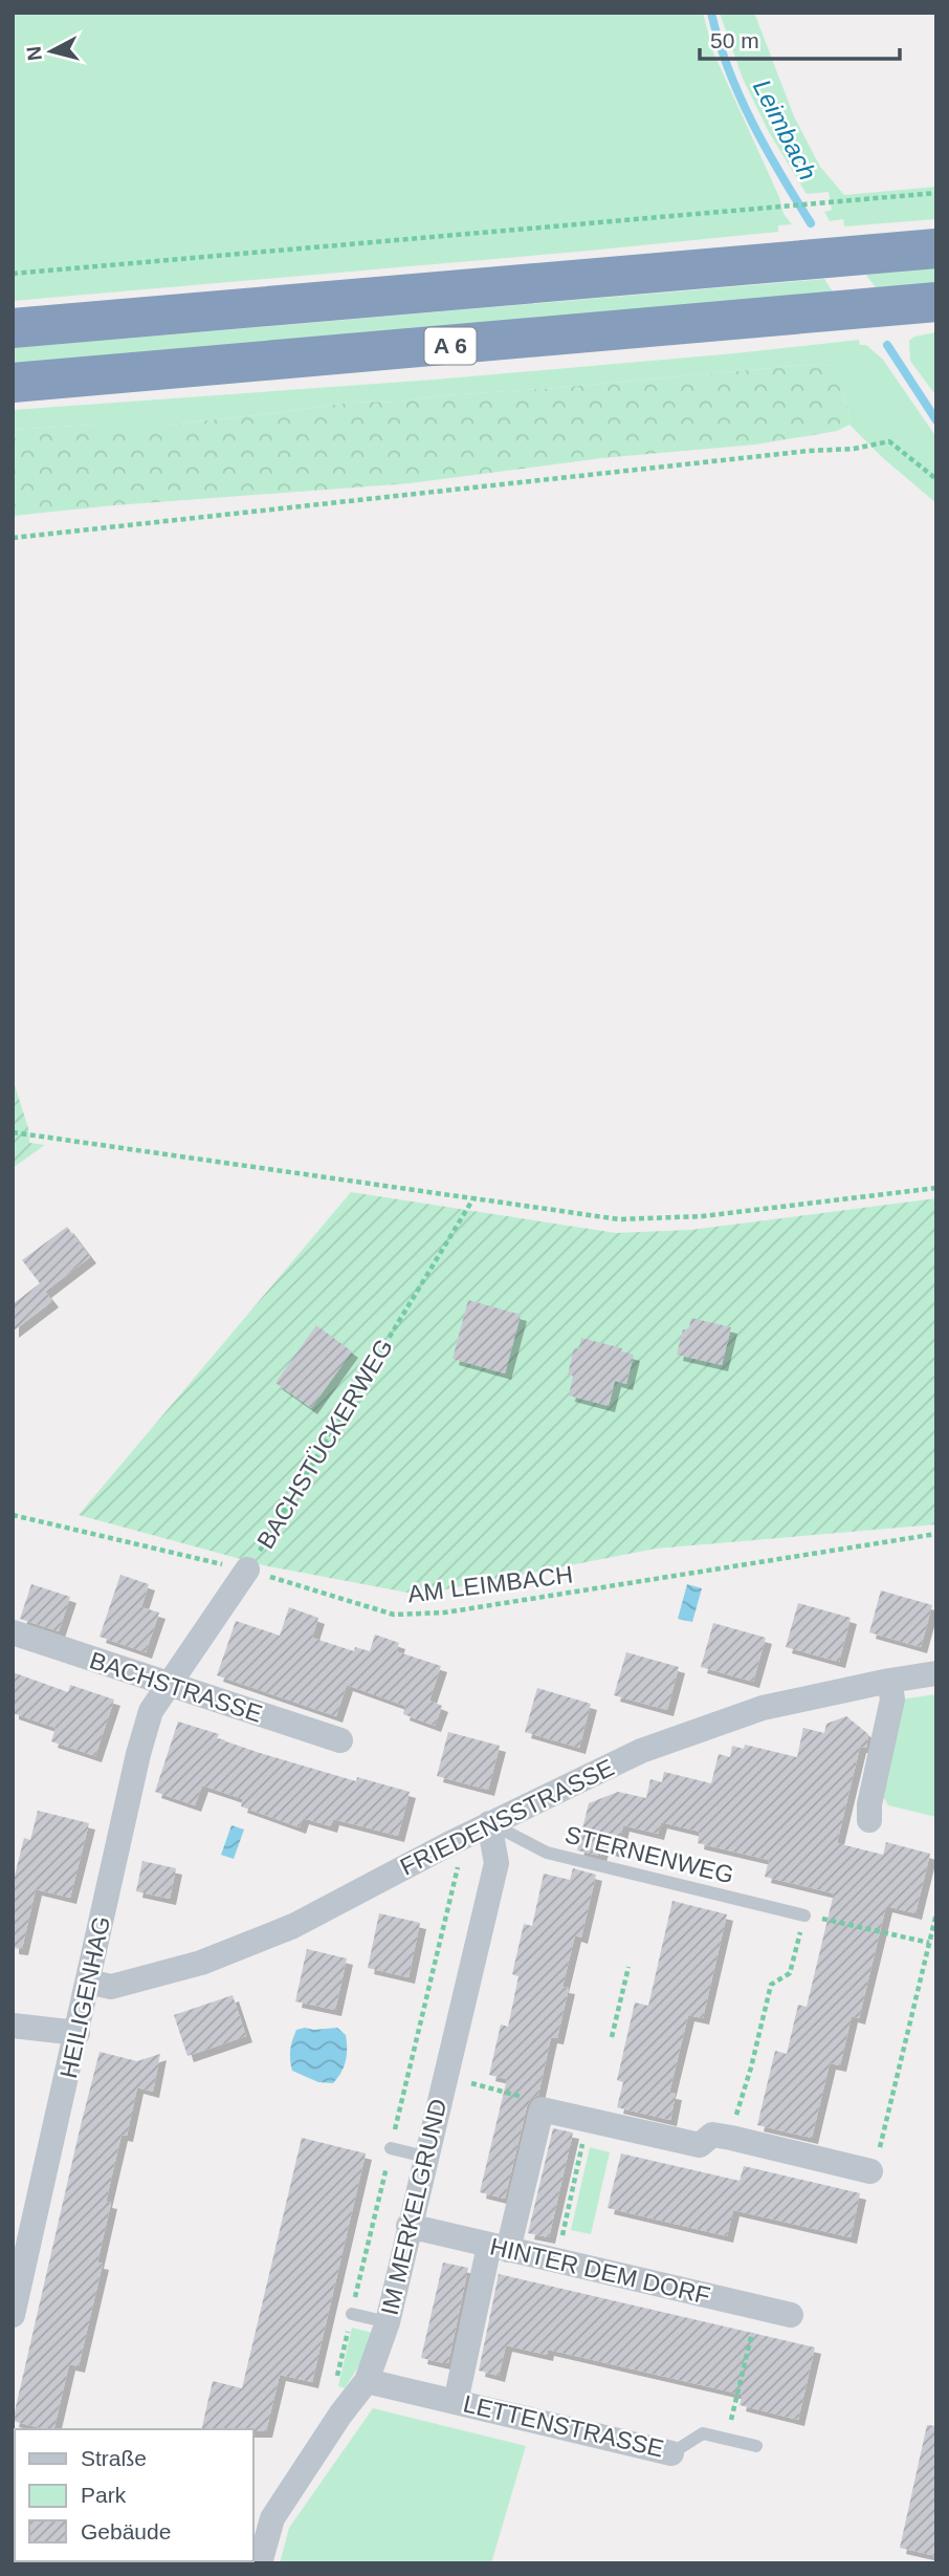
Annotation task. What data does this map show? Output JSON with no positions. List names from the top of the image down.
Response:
{
  "streets": {
    "highway": ["A 6"],
    "street": [
      "BACHSTÜCKERWEG",
      "BACHSTRASSE",
      "FRIEDENSSTRASSE",
      "HEILIGENHAG",
      "IM MERKELGRUND",
      "HINTER DEM DORF",
      "LETTENSTRASSE"
    ],
    "lane": ["STERNENWEG"],
    "path": ["AM LEIMBACH"]
  },
  "crossings": [
    ["BACHSTÜCKERWEG", "AM LEIMBACH"],
    ["BACHSTÜCKERWEG", "BACHSTRASSE"],
    ["BACHSTÜCKERWEG", "HEILIGENHAG"],
    ["BACHSTRASSE", "HEILIGENHAG"],
    ["FRIEDENSSTRASSE", "STERNENWEG"],
    ["FRIEDENSSTRASSE", "HEILIGENHAG"],
    ["FRIEDENSSTRASSE", "IM MERKELGRUND"],
    ["STERNENWEG", "IM MERKELGRUND"],
    ["IM MERKELGRUND", "HINTER DEM DORF"],
    ["IM MERKELGRUND", "LETTENSTRASSE"]
  ],
  "water": ["Leimbach"],
  "legend": ["Straße", "Park", "Gebäude"],
  "scale_bar": "50 m",
  "north": "left"
}
